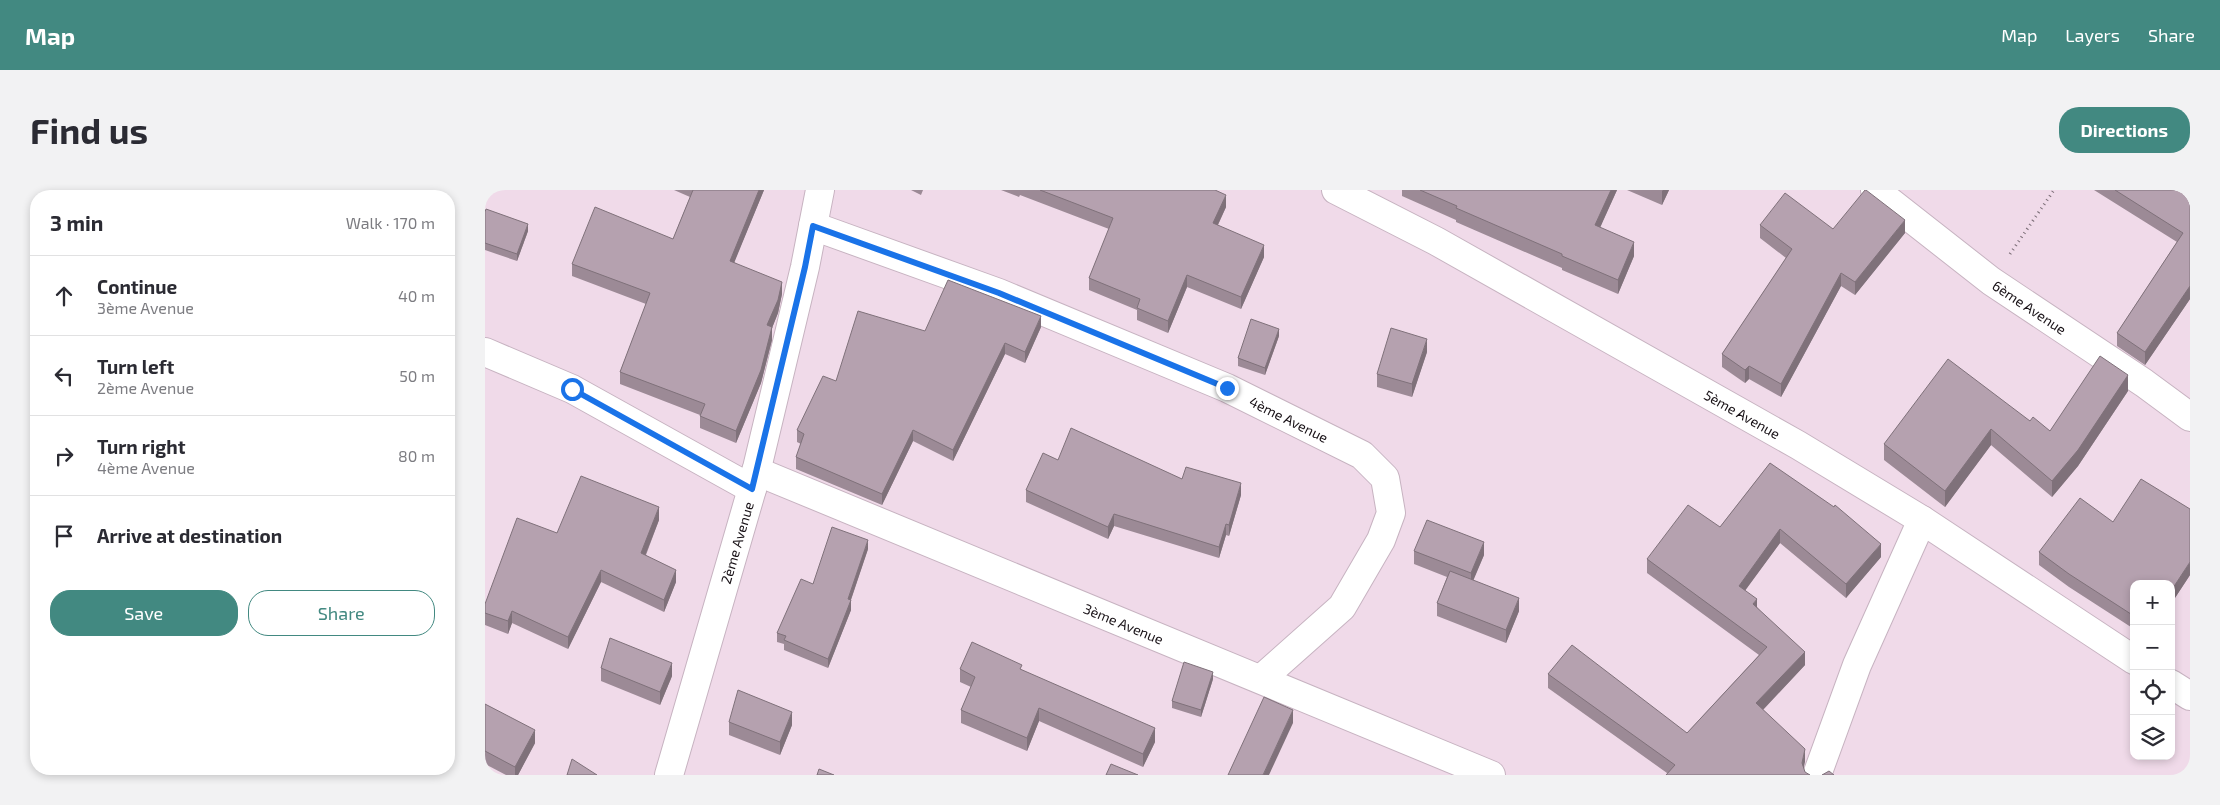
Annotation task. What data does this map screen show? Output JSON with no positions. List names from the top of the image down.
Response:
{
  "streets": {
    "street": [
      "6ème Avenue",
      "5ème Avenue",
      "4ème Avenue",
      "2ème Avenue",
      "3ème Avenue"
    ]
  },
  "crossings": [
    ["4ème Avenue", "2ème Avenue"],
    ["4ème Avenue", "3ème Avenue"],
    ["2ème Avenue", "3ème Avenue"]
  ],
  "page": {
    "header": "Map",
    "nav": ["Map", "Layers", "Share"],
    "buttons": [
      "Directions",
      ["Save", "Share"]
    ],
    "title": "Find us",
    "heading": ["3 min", "Walk · 170 m"],
    "list": [
      ["Continue", "3ème Avenue", "40 m"],
      ["Turn left", "2ème Avenue", "50 m"],
      ["Turn right", "4ème Avenue", "80 m"],
      "Arrive at destination"
    ],
    "map_buttons": ["+", "−"]
  }
}
